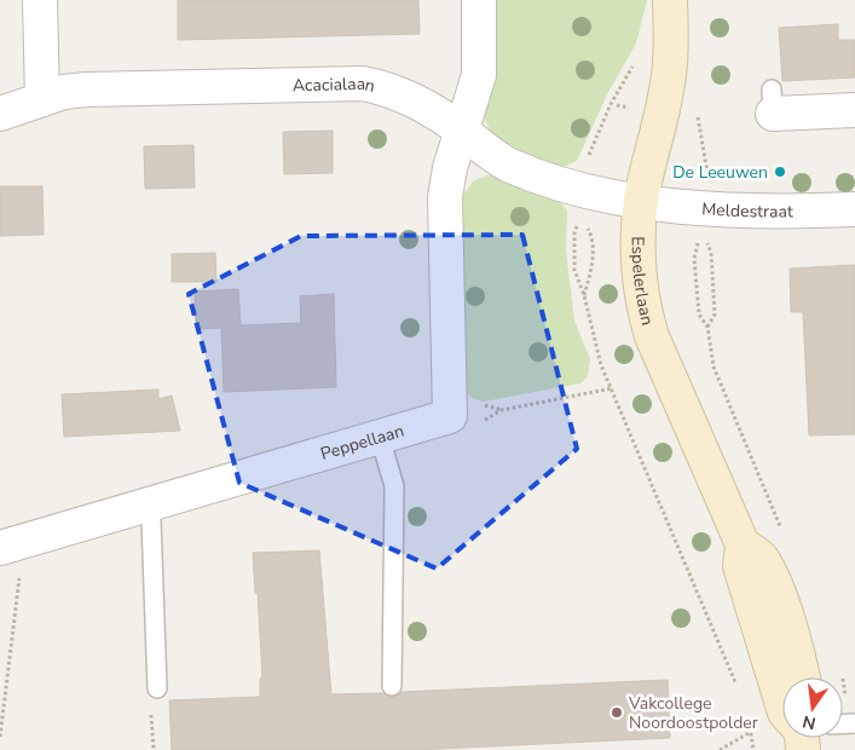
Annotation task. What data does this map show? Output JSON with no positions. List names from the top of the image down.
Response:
{
  "streets": {
    "main road": ["Espelerlaan"],
    "street": ["Acacialaan", "Meldestraat", "Peppellaan"]
  },
  "crossings": [
    ["Acacialaan", "Meldestraat"],
    ["Acacialaan", "Espelerlaan"],
    ["Acacialaan", "Peppellaan"],
    ["Meldestraat", "Espelerlaan"]
  ],
  "places": ["De Leeuwen", "Vakcollege Noordoostpolder"],
  "north": "bottom"
}
